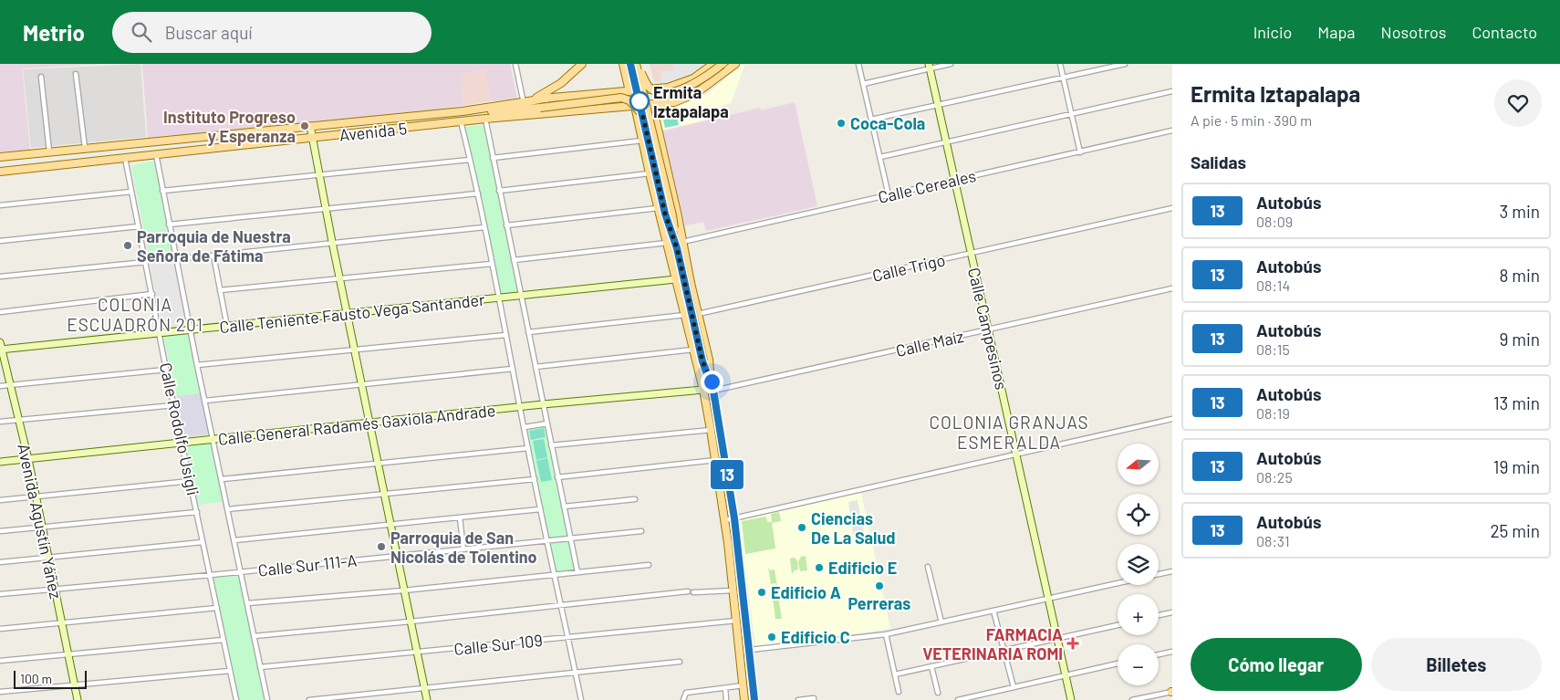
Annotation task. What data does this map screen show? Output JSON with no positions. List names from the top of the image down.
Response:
{
  "streets": {
    "main road": ["Avenida 5"],
    "street": [
      "Calle Cereales",
      "Calle Trigo",
      "Calle Teniente Fausto Vega Santander",
      "Calle Campesinos",
      "Calle Maíz",
      "Calle General Radamés Gaxiola Andrade",
      "Calle Rodolfo Usigli",
      "Avenida Agustín Yáñez",
      "Calle Sur 111-A",
      "Calle Sur 109"
    ]
  },
  "crossings": [
    ["Avenida 5", "Calle Rodolfo Usigli"],
    ["Calle Cereales", "Calle Campesinos"],
    ["Calle Trigo", "Calle Campesinos"],
    ["Calle Teniente Fausto Vega Santander", "Calle Rodolfo Usigli"],
    ["Calle Teniente Fausto Vega Santander", "Avenida Agustín Yáñez"],
    ["Calle Campesinos", "Calle Maíz"],
    ["Calle Maíz", "Calle General Radamés Gaxiola Andrade"],
    ["Calle General Radamés Gaxiola Andrade", "Calle Rodolfo Usigli"],
    ["Calle General Radamés Gaxiola Andrade", "Avenida Agustín Yáñez"],
    ["Calle Rodolfo Usigli", "Calle Sur 111-A"],
    ["Calle Rodolfo Usigli", "Calle Sur 109"],
    ["Avenida Agustín Yáñez", "Calle Sur 111-A"]
  ],
  "districts": ["COLONIA ESCUADRÓN 201", "COLONIA GRANJAS ESMERALDA"],
  "places": {
    "other": [
      "Ermita Iztapalapa",
      "Coca-Cola",
      "Instituto Progreso y Esperanza",
      "Parroquia de Nuestra Señora de Fátima",
      "Ciencias De La Salud",
      "Parroquia de San Nicolás de Tolentino",
      "Edificio E",
      "Perreras",
      "Edificio A",
      "Edificio C"
    ],
    "health": ["FARMACIA VETERINARIA ROMI"]
  },
  "lines": ["bus line 13"],
  "scale_bar": "100 m",
  "north": "left",
  "page": {
    "header": "Metrio",
    "search": "Buscar aquí",
    "nav": [
      "Inicio",
      "Mapa",
      "Nosotros",
      "Contacto"
    ],
    "on_map": "13",
    "heading": [
      ["Ermita Iztapalapa", "A pie · 5 min · 390 m"],
      "Salidas"
    ],
    "list": [
      {
        "mark": "13",
        "name": "Autobús",
        "note": "08:09",
        "value": "3 min"
      },
      {
        "mark": "13",
        "name": "Autobús",
        "note": "08:14",
        "value": "8 min"
      },
      {
        "mark": "13",
        "name": "Autobús",
        "note": "08:15",
        "value": "9 min"
      },
      {
        "mark": "13",
        "name": "Autobús",
        "note": "08:19",
        "value": "13 min"
      },
      {
        "mark": "13",
        "name": "Autobús",
        "note": "08:25",
        "value": "19 min"
      },
      {
        "mark": "13",
        "name": "Autobús",
        "note": "08:31",
        "value": "25 min"
      }
    ],
    "map_buttons": ["+", "−"],
    "buttons": ["Cómo llegar", "Billetes"],
    "scale": "100 m"
  }
}
